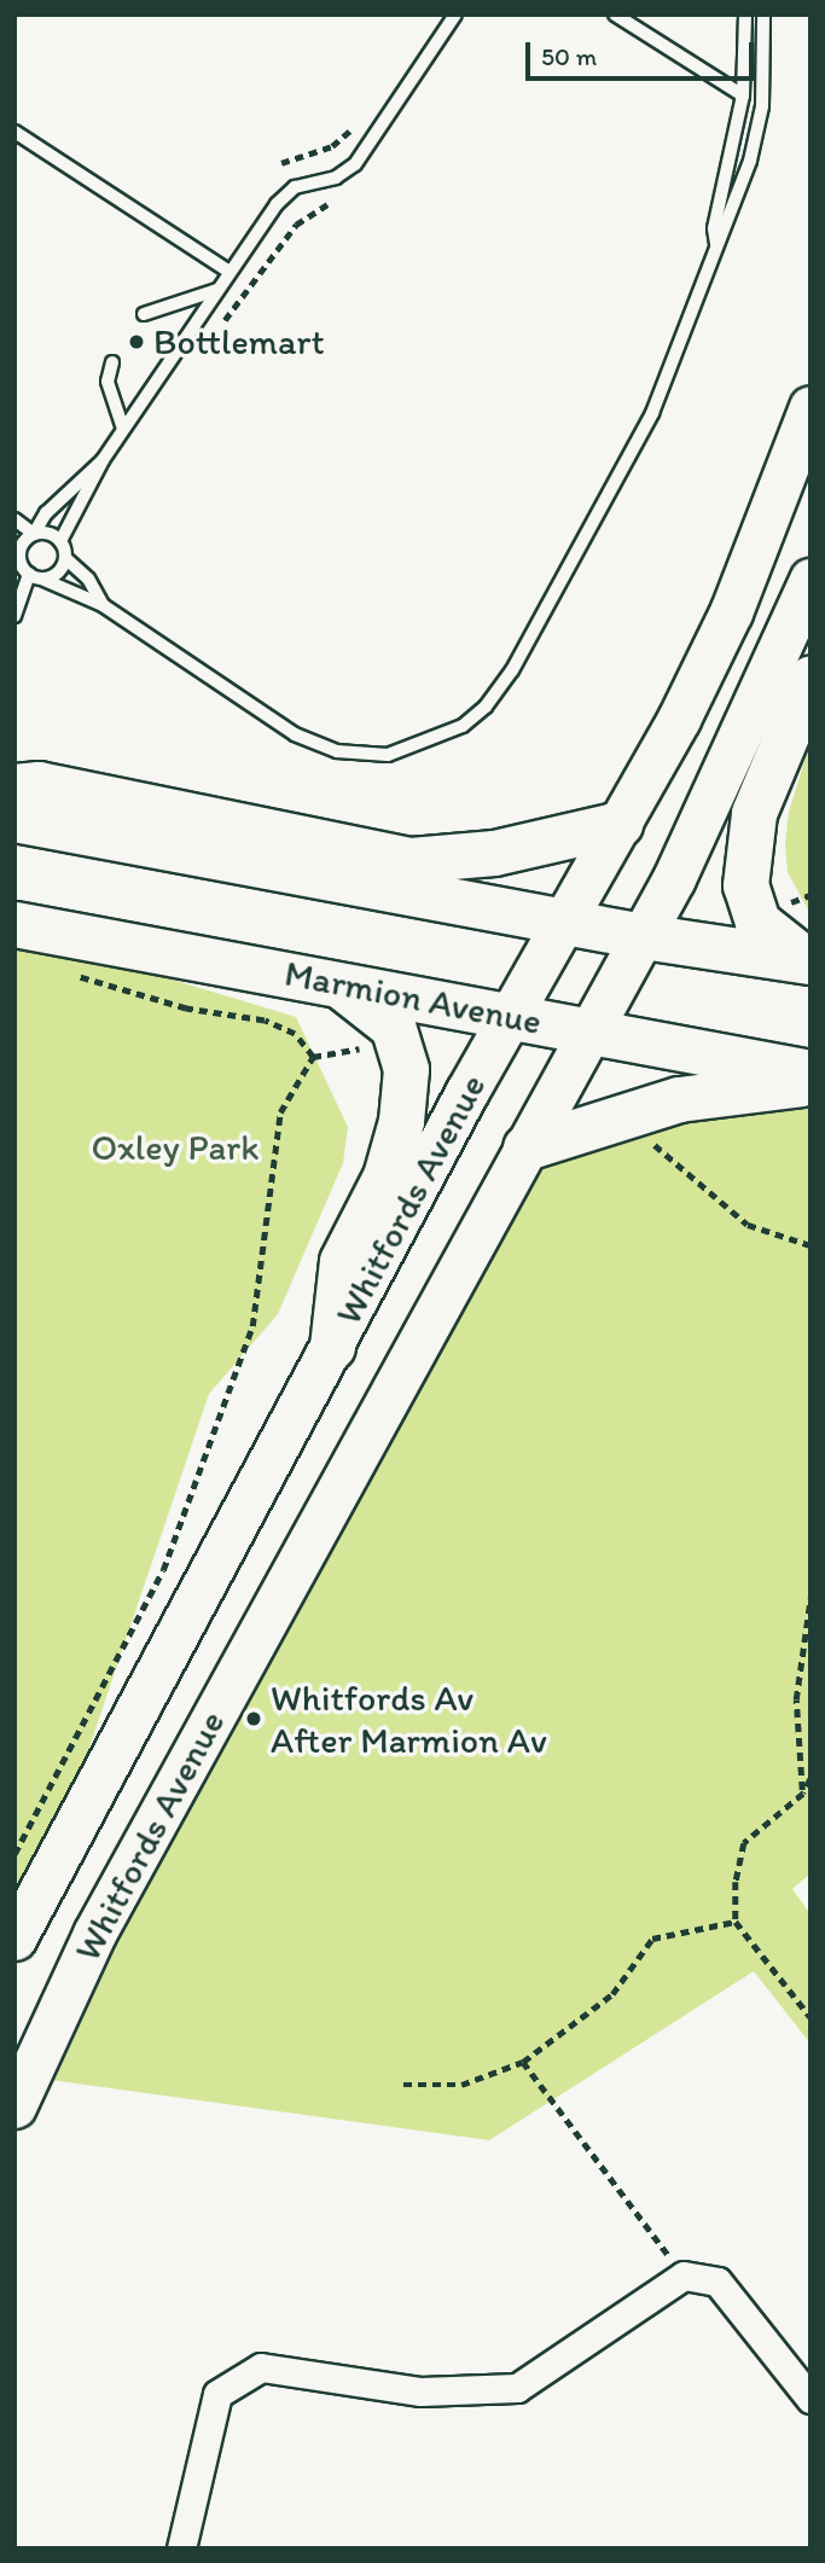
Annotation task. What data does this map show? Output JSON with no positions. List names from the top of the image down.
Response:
{
  "streets": {
    "highway": ["Marmion Avenue"],
    "main road": ["Whitfords Avenue"]
  },
  "crossings": [
    ["Marmion Avenue", "Whitfords Avenue"]
  ],
  "parks": ["Oxley Park"],
  "places": ["Bottlemart", "Whitfords Av After Marmion Av"],
  "scale_bar": "50 m"
}
